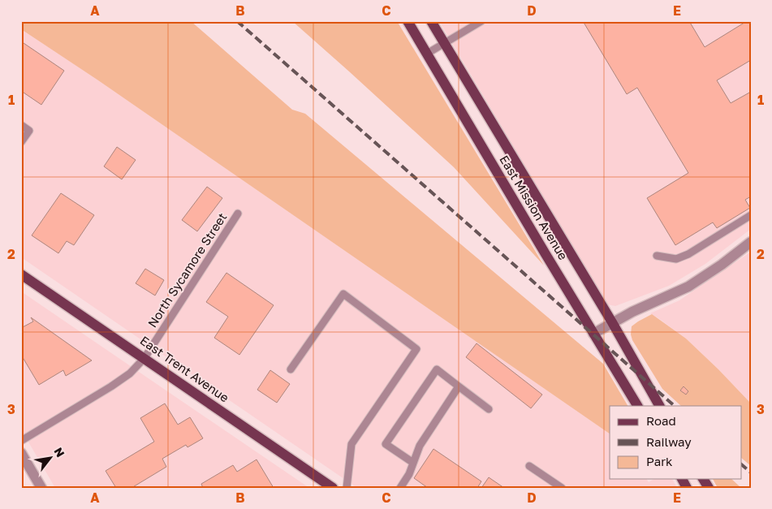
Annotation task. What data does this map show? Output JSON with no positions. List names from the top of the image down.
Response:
{
  "streets": {
    "main road": ["East Mission Avenue", "East Trent Avenue"],
    "lane": ["North Sycamore Street"]
  },
  "crossings": [
    ["North Sycamore Street", "East Trent Avenue"]
  ],
  "legend": ["Road", "Railway", "Park"],
  "north": "top right",
  "grid": {
    "columns": [
      "A",
      "B",
      "C",
      "D",
      "E"
    ],
    "rows": ["1", "2", "3"]
  }
}
